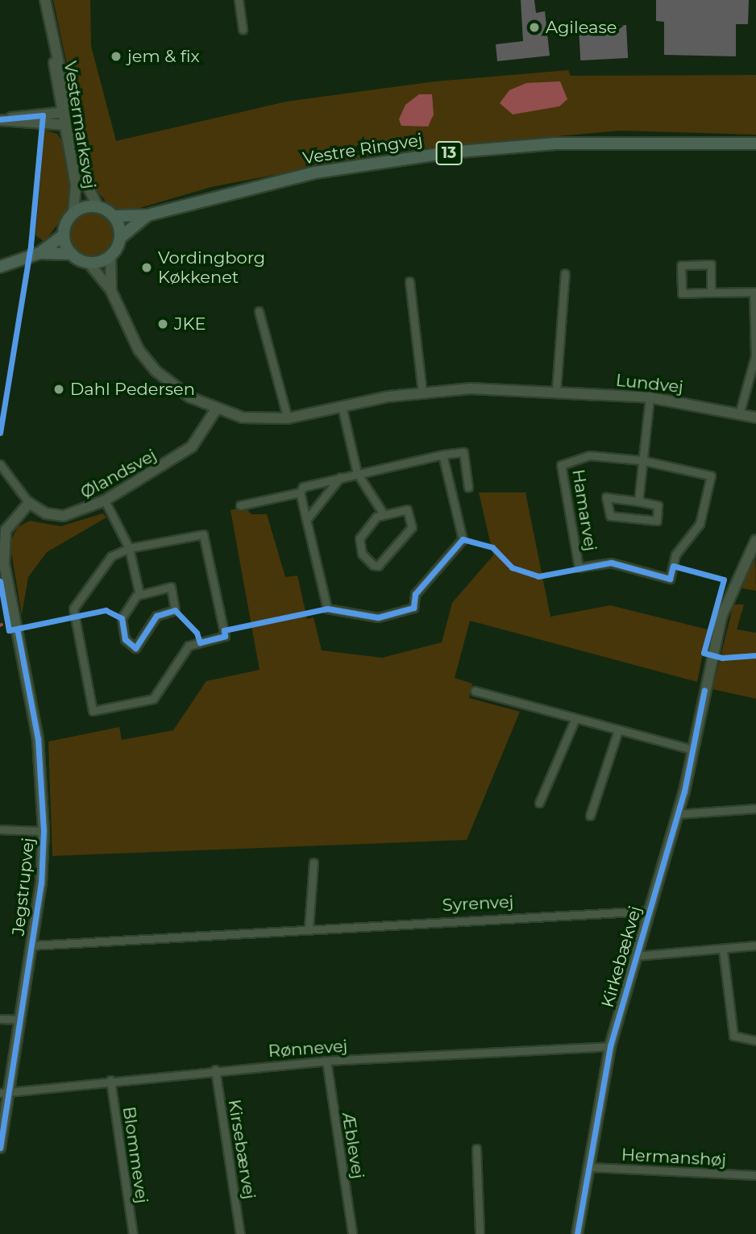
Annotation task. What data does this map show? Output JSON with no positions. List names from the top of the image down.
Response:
{
  "streets": {
    "main road": ["Vestre Ringvej", "13"],
    "street": [
      "Vestermarksvej",
      "Lundvej",
      "Ølandsvej",
      "Hamarvej",
      "Jegstrupvej",
      "Syrenvej",
      "Kirkebækvej",
      "Rønnevej",
      "Æblevej",
      "Kirsebærvej",
      "Blommevej",
      "Hermanshøj"
    ]
  },
  "crossings": [
    ["Vestermarksvej", "Vestre Ringvej"],
    ["Vestermarksvej", "13"],
    ["Vestermarksvej", "Lundvej"],
    ["Vestre Ringvej", "13"],
    ["Vestre Ringvej", "Lundvej"],
    ["13", "Lundvej"],
    ["Lundvej", "Ølandsvej"],
    ["Ølandsvej", "Jegstrupvej"],
    ["Jegstrupvej", "Syrenvej"],
    ["Jegstrupvej", "Rønnevej"],
    ["Syrenvej", "Kirkebækvej"],
    ["Kirkebækvej", "Rønnevej"],
    ["Kirkebækvej", "Hermanshøj"],
    ["Rønnevej", "Æblevej"],
    ["Rønnevej", "Kirsebærvej"],
    ["Rønnevej", "Blommevej"]
  ],
  "places": [
    "Agilease",
    "jem & fix",
    "Vordingborg Køkkenet",
    "JKE",
    "Dahl Pedersen"
  ]
}
